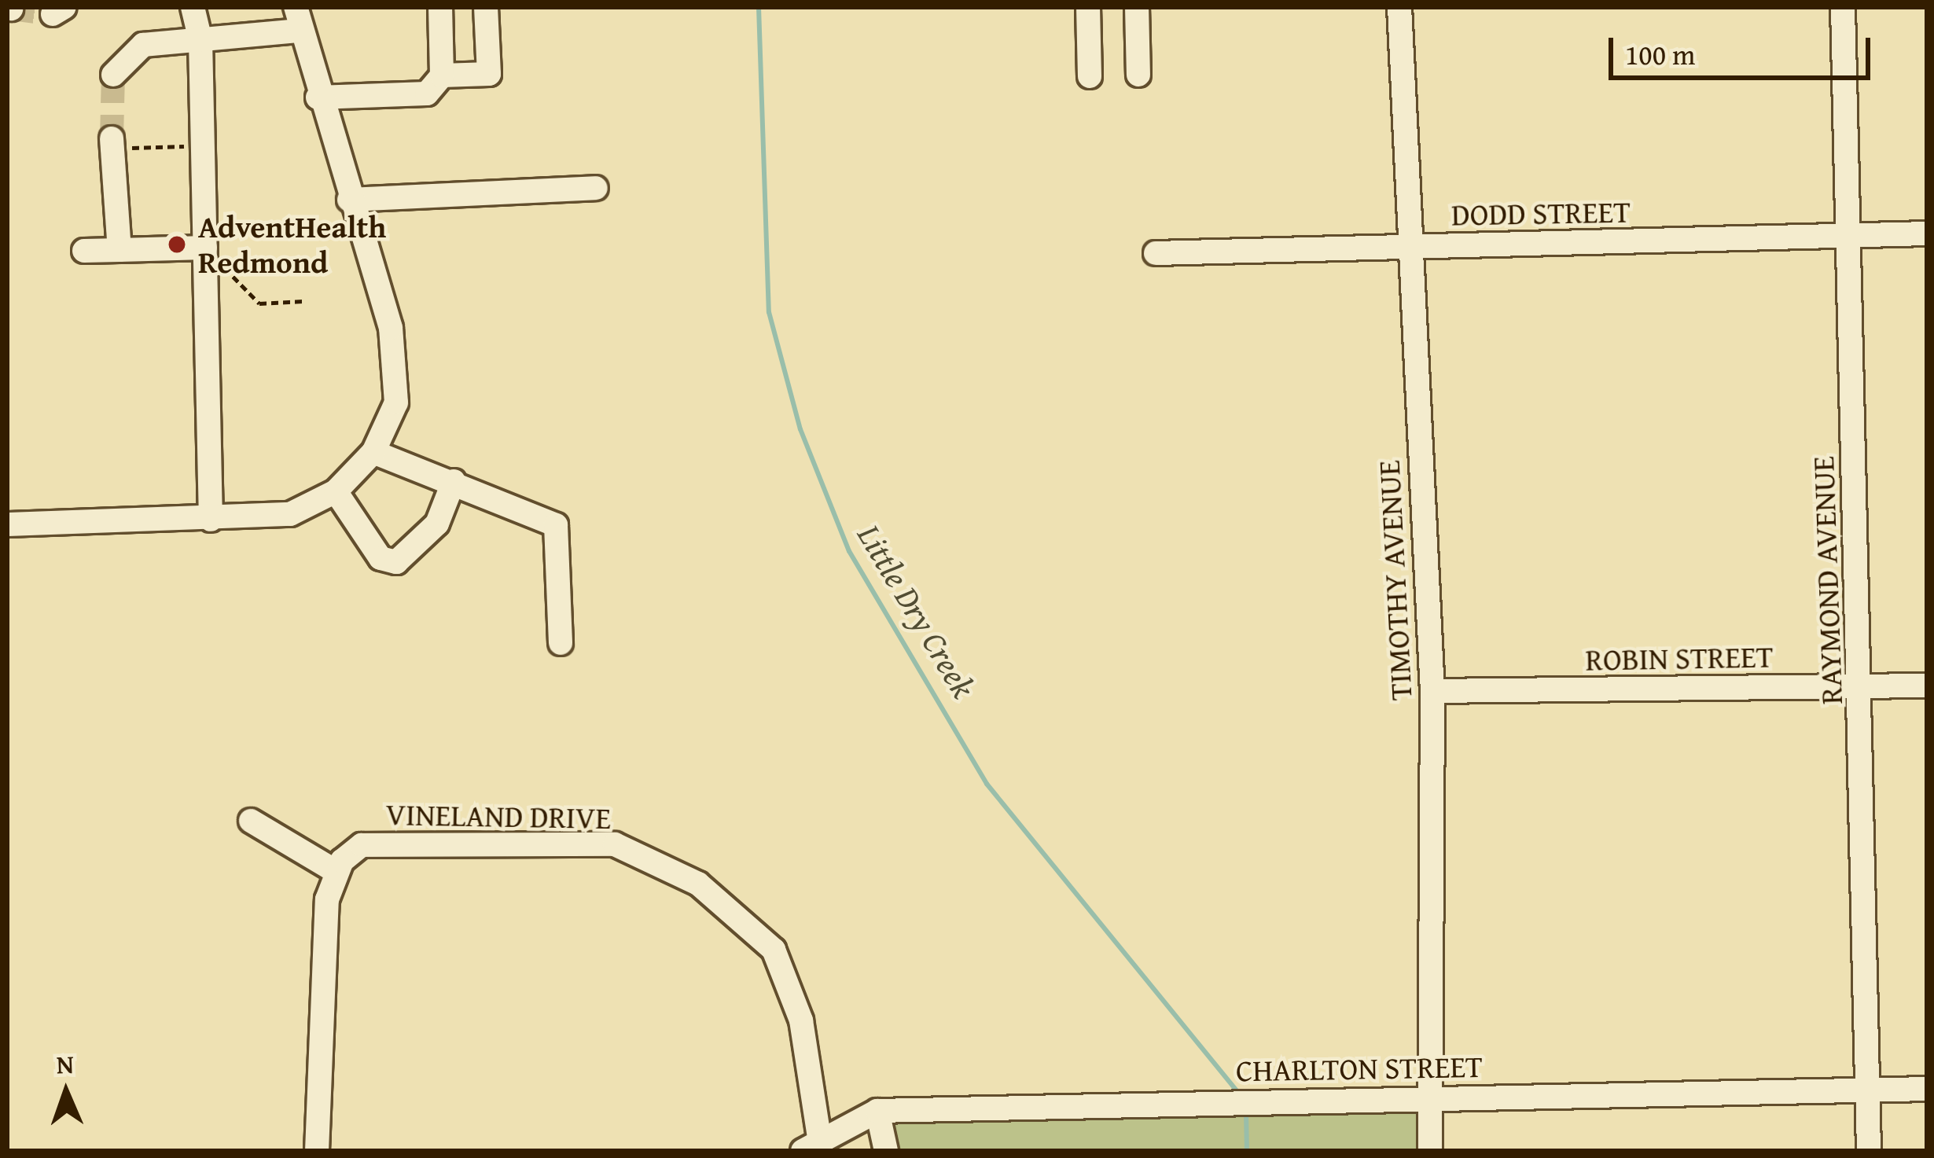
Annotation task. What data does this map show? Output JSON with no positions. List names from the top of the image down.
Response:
{
  "streets": {
    "street": [
      "DODD STREET",
      "TIMOTHY AVENUE",
      "RAYMOND AVENUE",
      "ROBIN STREET",
      "VINELAND DRIVE",
      "CHARLTON STREET"
    ]
  },
  "crossings": [
    ["DODD STREET", "TIMOTHY AVENUE"],
    ["DODD STREET", "RAYMOND AVENUE"],
    ["TIMOTHY AVENUE", "ROBIN STREET"],
    ["TIMOTHY AVENUE", "CHARLTON STREET"],
    ["RAYMOND AVENUE", "ROBIN STREET"],
    ["RAYMOND AVENUE", "CHARLTON STREET"]
  ],
  "water": ["Little Dry Creek"],
  "places": ["AdventHealth Redmond"],
  "scale_bar": "100 m",
  "north": "top"
}
